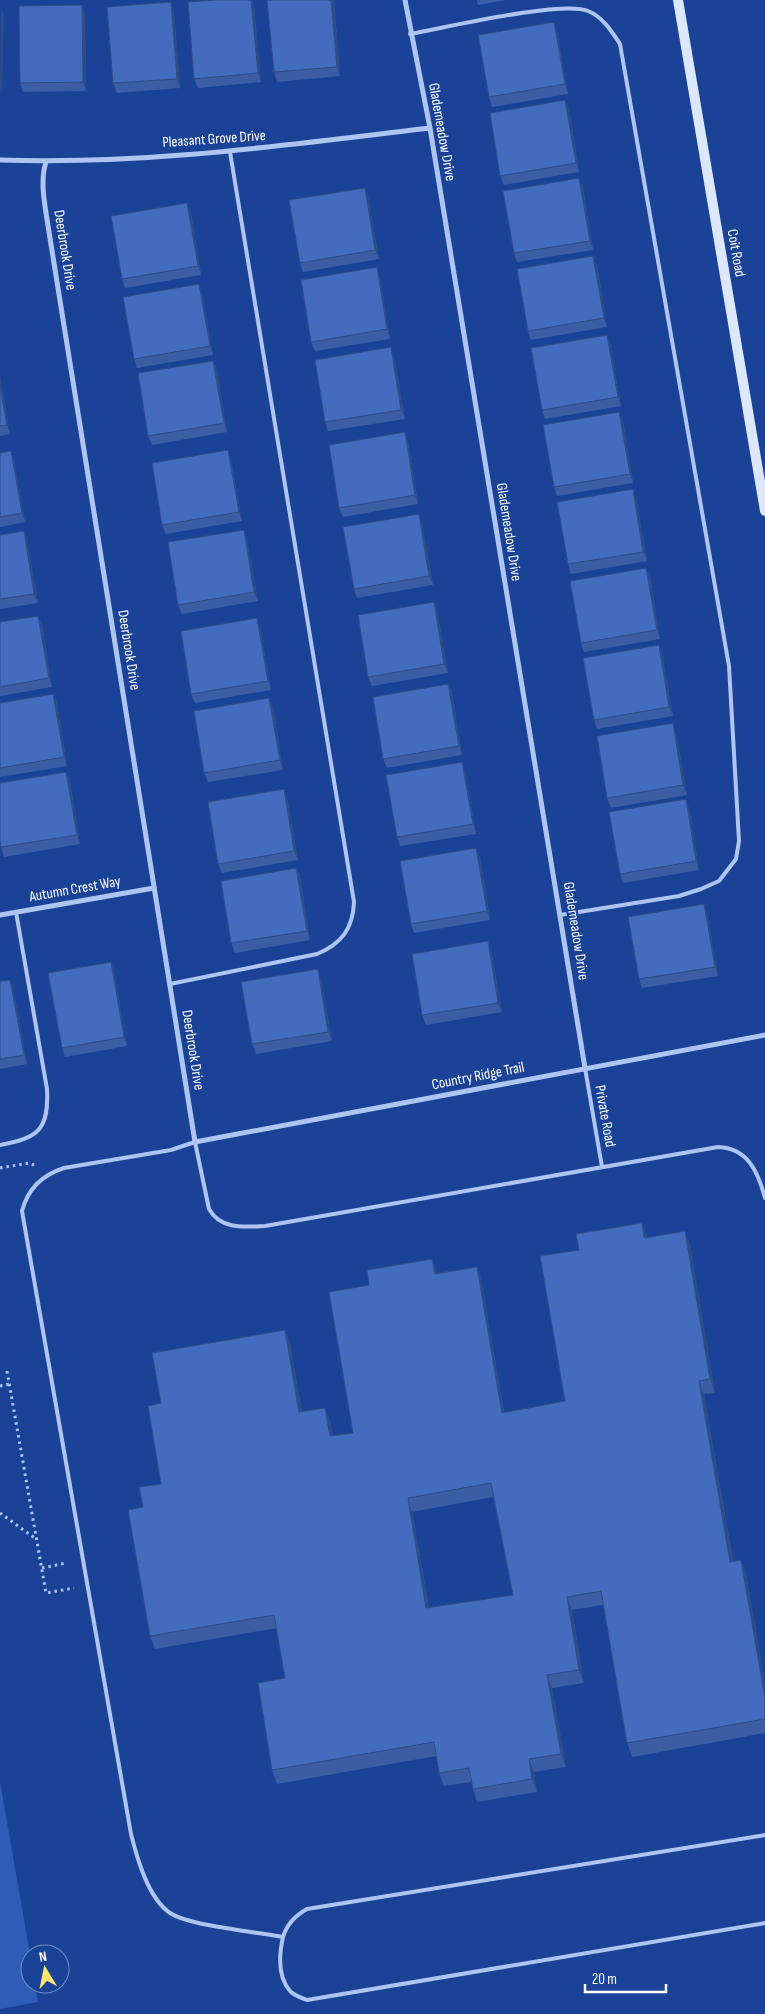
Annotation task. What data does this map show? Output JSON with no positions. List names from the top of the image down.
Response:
{
  "streets": {
    "main road": ["Coit Road"],
    "street": [
      "Glademeadow Drive",
      "Pleasant Grove Drive",
      "Deerbrook Drive",
      "Autumn Crest Way",
      "Country Ridge Trail"
    ],
    "lane": ["Private Road"]
  },
  "crossings": [
    ["Glademeadow Drive", "Pleasant Grove Drive"],
    ["Glademeadow Drive", "Country Ridge Trail"],
    ["Glademeadow Drive", "Private Road"],
    ["Pleasant Grove Drive", "Deerbrook Drive"],
    ["Deerbrook Drive", "Autumn Crest Way"],
    ["Deerbrook Drive", "Country Ridge Trail"],
    ["Country Ridge Trail", "Private Road"]
  ],
  "scale_bar": "20 m",
  "north": "top"
}
